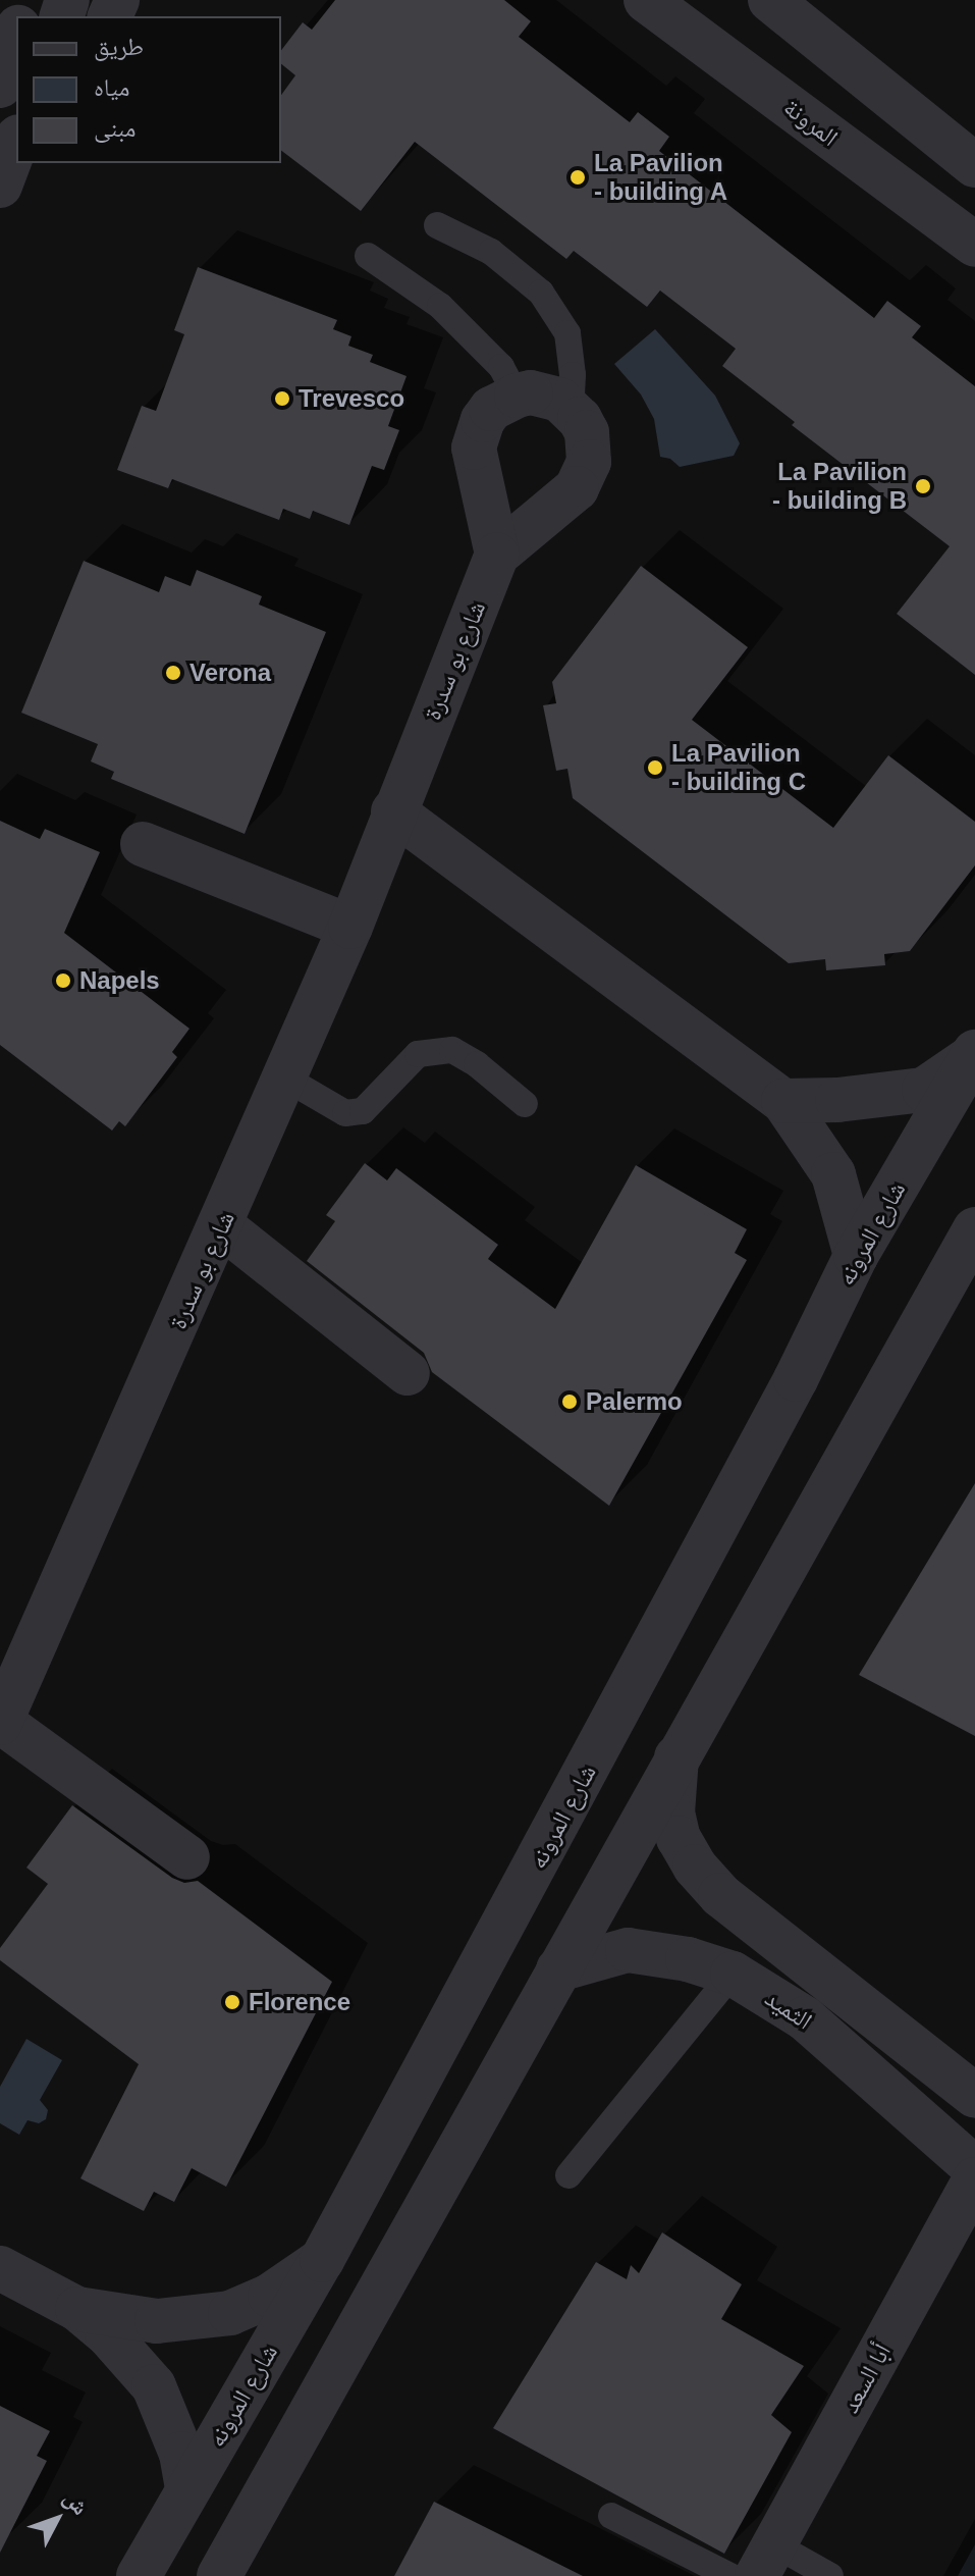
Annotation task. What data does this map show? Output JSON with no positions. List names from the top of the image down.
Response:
{
  "streets": {
    "street": [
      "المرونة",
      "شارع بو سدرة",
      "شارع المرونه",
      "الثميد",
      "أبا السعد"
    ]
  },
  "places": [
    "La Pavilion - building A",
    "Trevesco",
    "La Pavilion - building B",
    "Verona",
    "La Pavilion - building C",
    "Napels",
    "Palermo",
    "Florence"
  ],
  "legend": ["طريق", "مياه", "مبنى"],
  "north": "top right"
}
